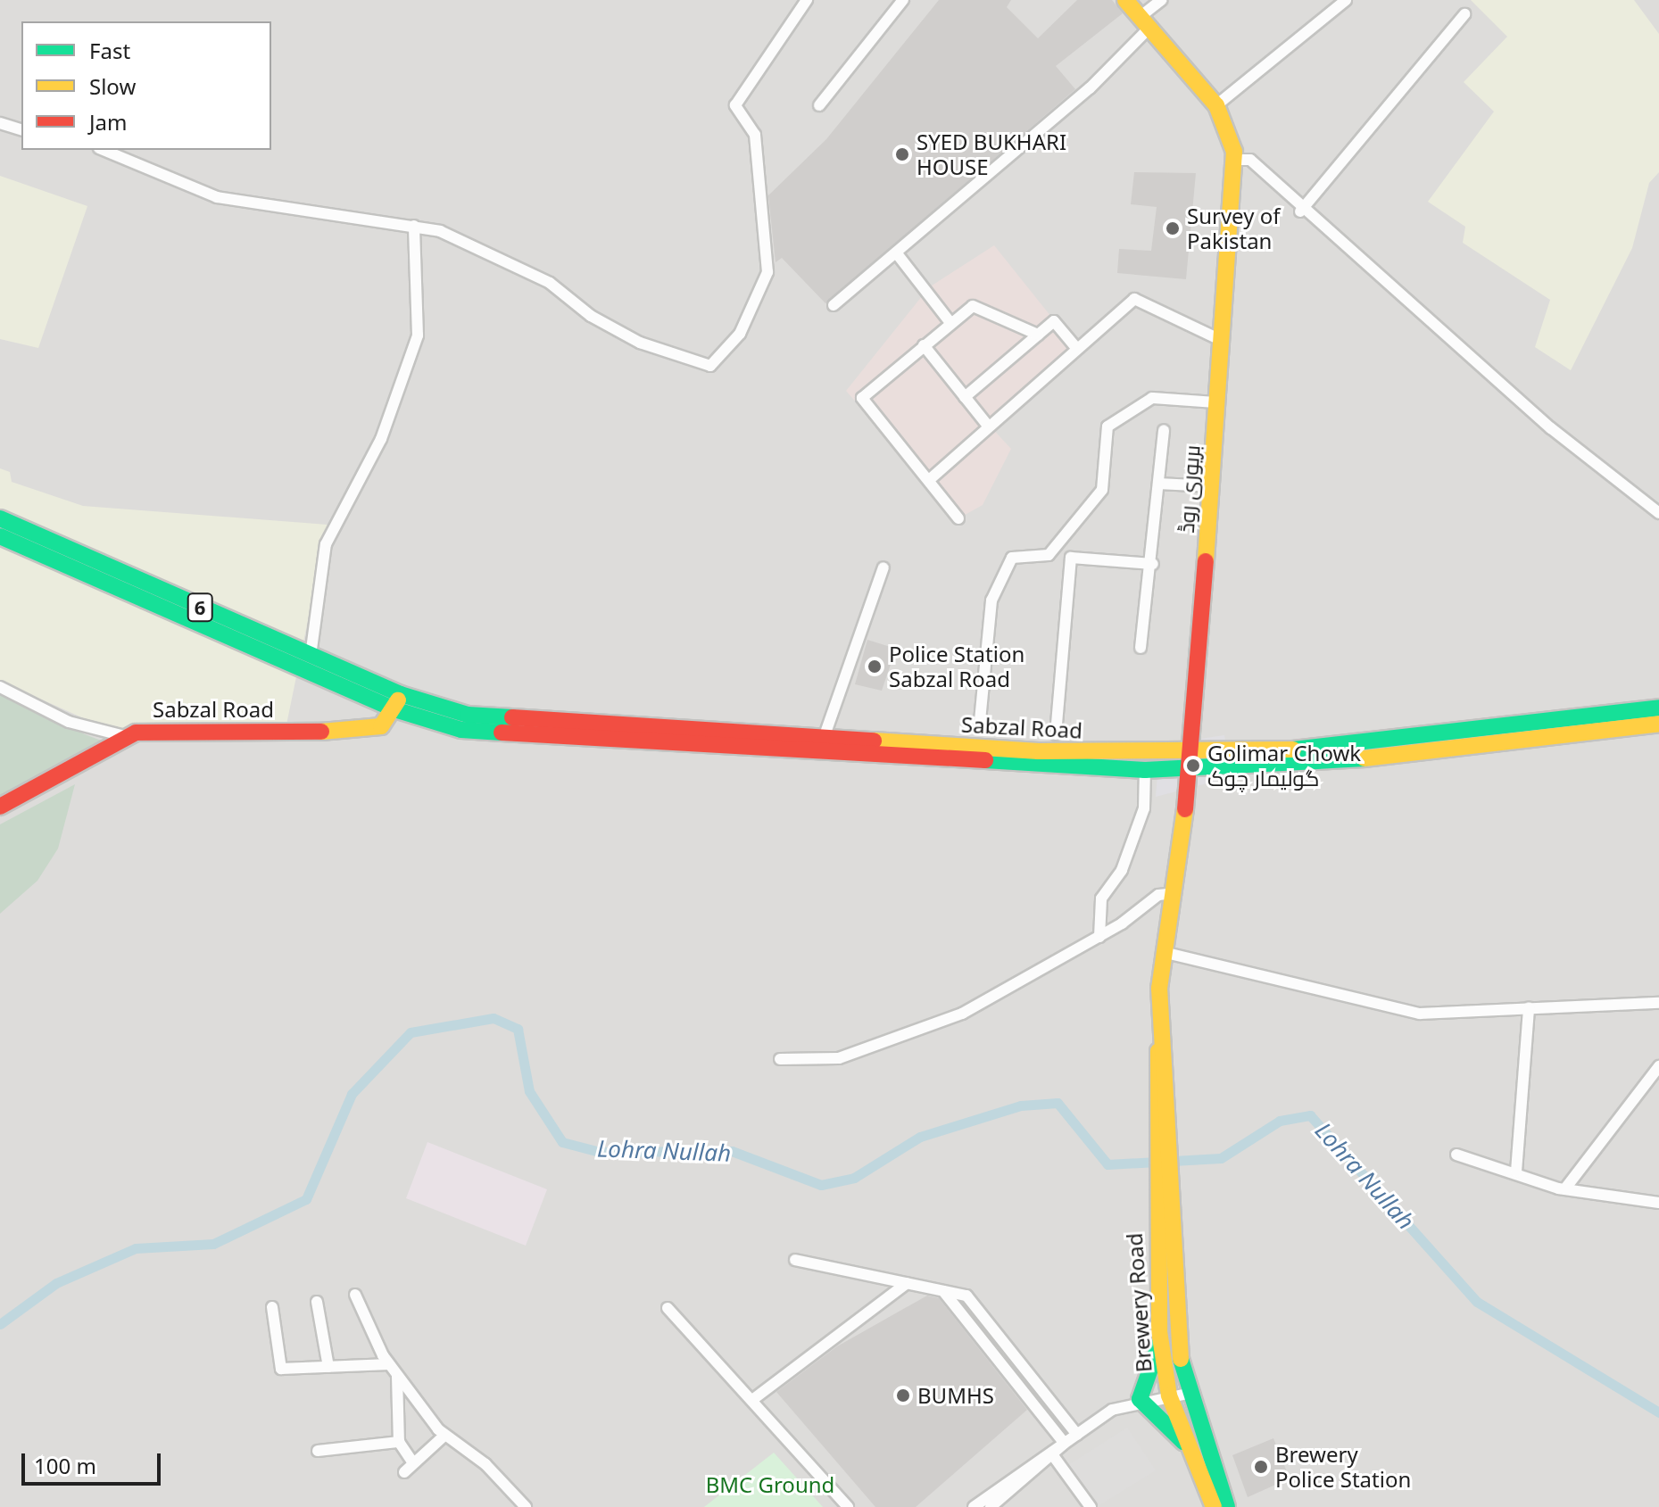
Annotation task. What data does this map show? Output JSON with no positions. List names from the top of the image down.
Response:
{
  "streets": {
    "main road": [
      "بریوری روڈ",
      "6",
      "Sabzal Road",
      "Brewery Road"
    ]
  },
  "crossings": [
    ["بریوری روڈ", "Sabzal Road"],
    ["بریوری روڈ", "Brewery Road"],
    ["6", "Sabzal Road"]
  ],
  "water": ["Lohra Nullah"],
  "parks": ["BMC Ground"],
  "places": [
    "SYED BUKHARI HOUSE",
    "Survey of Pakistan",
    "Police Station Sabzal Road",
    "Golimar Chowk گولیمار چوک",
    "BUMHS",
    "Brewery Police Station"
  ],
  "legend": ["Fast", "Slow", "Jam"],
  "scale_bar": "100 m"
}
